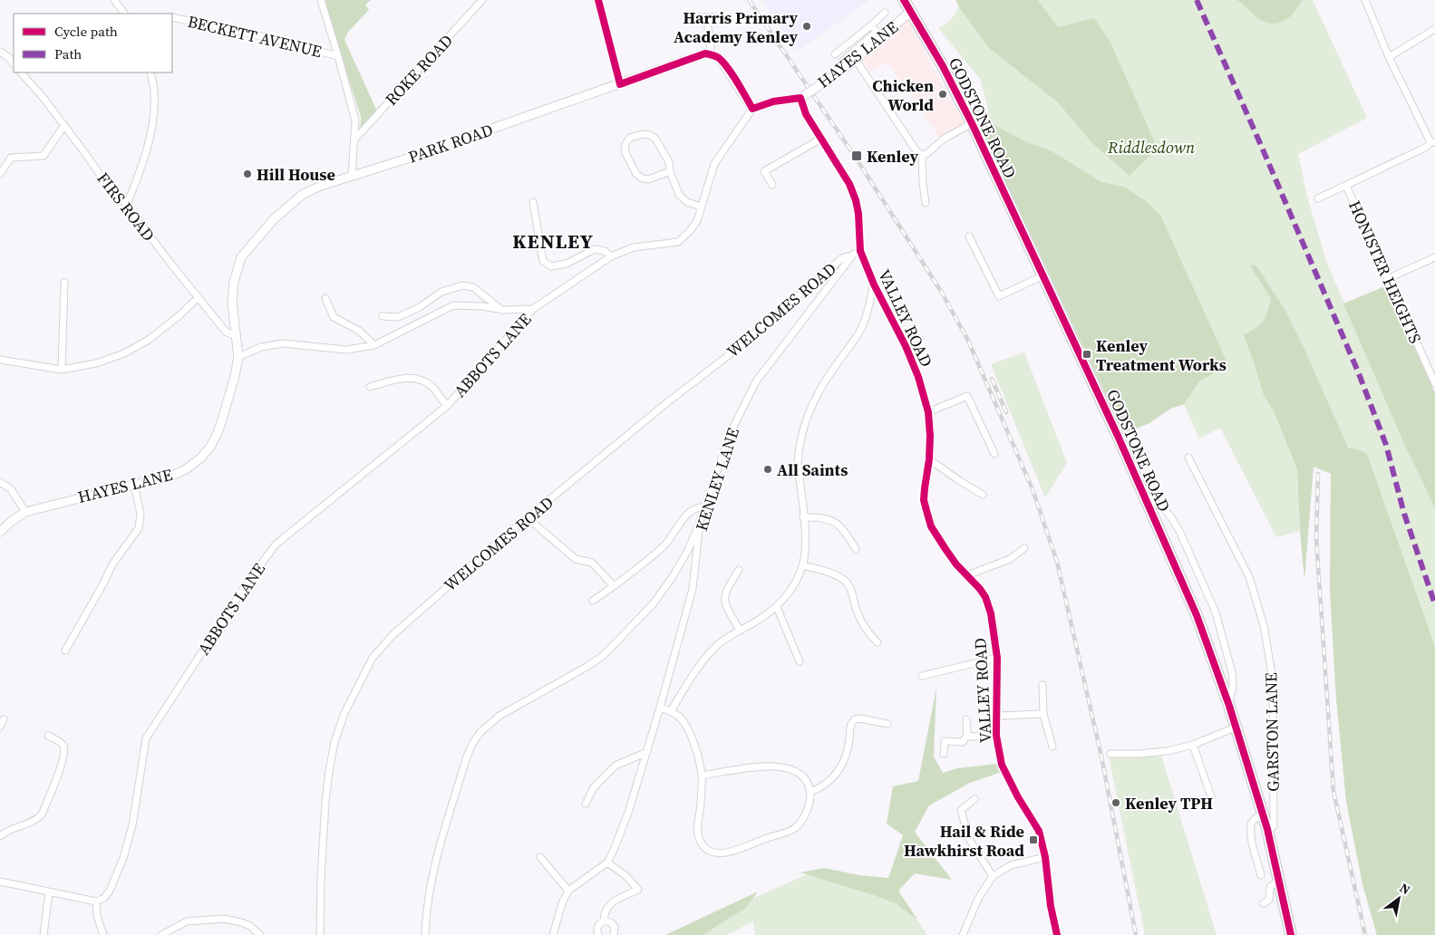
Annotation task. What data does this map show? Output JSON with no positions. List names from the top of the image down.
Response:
{
  "streets": {
    "highway": ["GODSTONE ROAD"],
    "street": [
      "BECKETT AVENUE",
      "HAYES LANE",
      "ROKE ROAD",
      "PARK ROAD",
      "FIRS ROAD",
      "HONISTER HEIGHTS",
      "WELCOMES ROAD",
      "VALLEY ROAD",
      "ABBOTS LANE",
      "KENLEY LANE",
      "GARSTON LANE"
    ]
  },
  "crossings": [
    ["HAYES LANE", "GODSTONE ROAD"],
    ["HAYES LANE", "PARK ROAD"],
    ["GODSTONE ROAD", "GARSTON LANE"],
    ["PARK ROAD", "FIRS ROAD"],
    ["WELCOMES ROAD", "KENLEY LANE"],
    ["VALLEY ROAD", "KENLEY LANE"]
  ],
  "districts": ["KENLEY"],
  "parks": ["Riddlesdown"],
  "places": {
    "other": [
      "Harris Primary Academy Kenley",
      "Chicken World",
      "Hill House",
      "All Saints",
      "Kenley TPH"
    ],
    "transit": ["Kenley", "Kenley Treatment Works", "Hail & Ride Hawkhirst Road"]
  },
  "legend": ["Cycle path", "Path"],
  "north": "top right"
}
